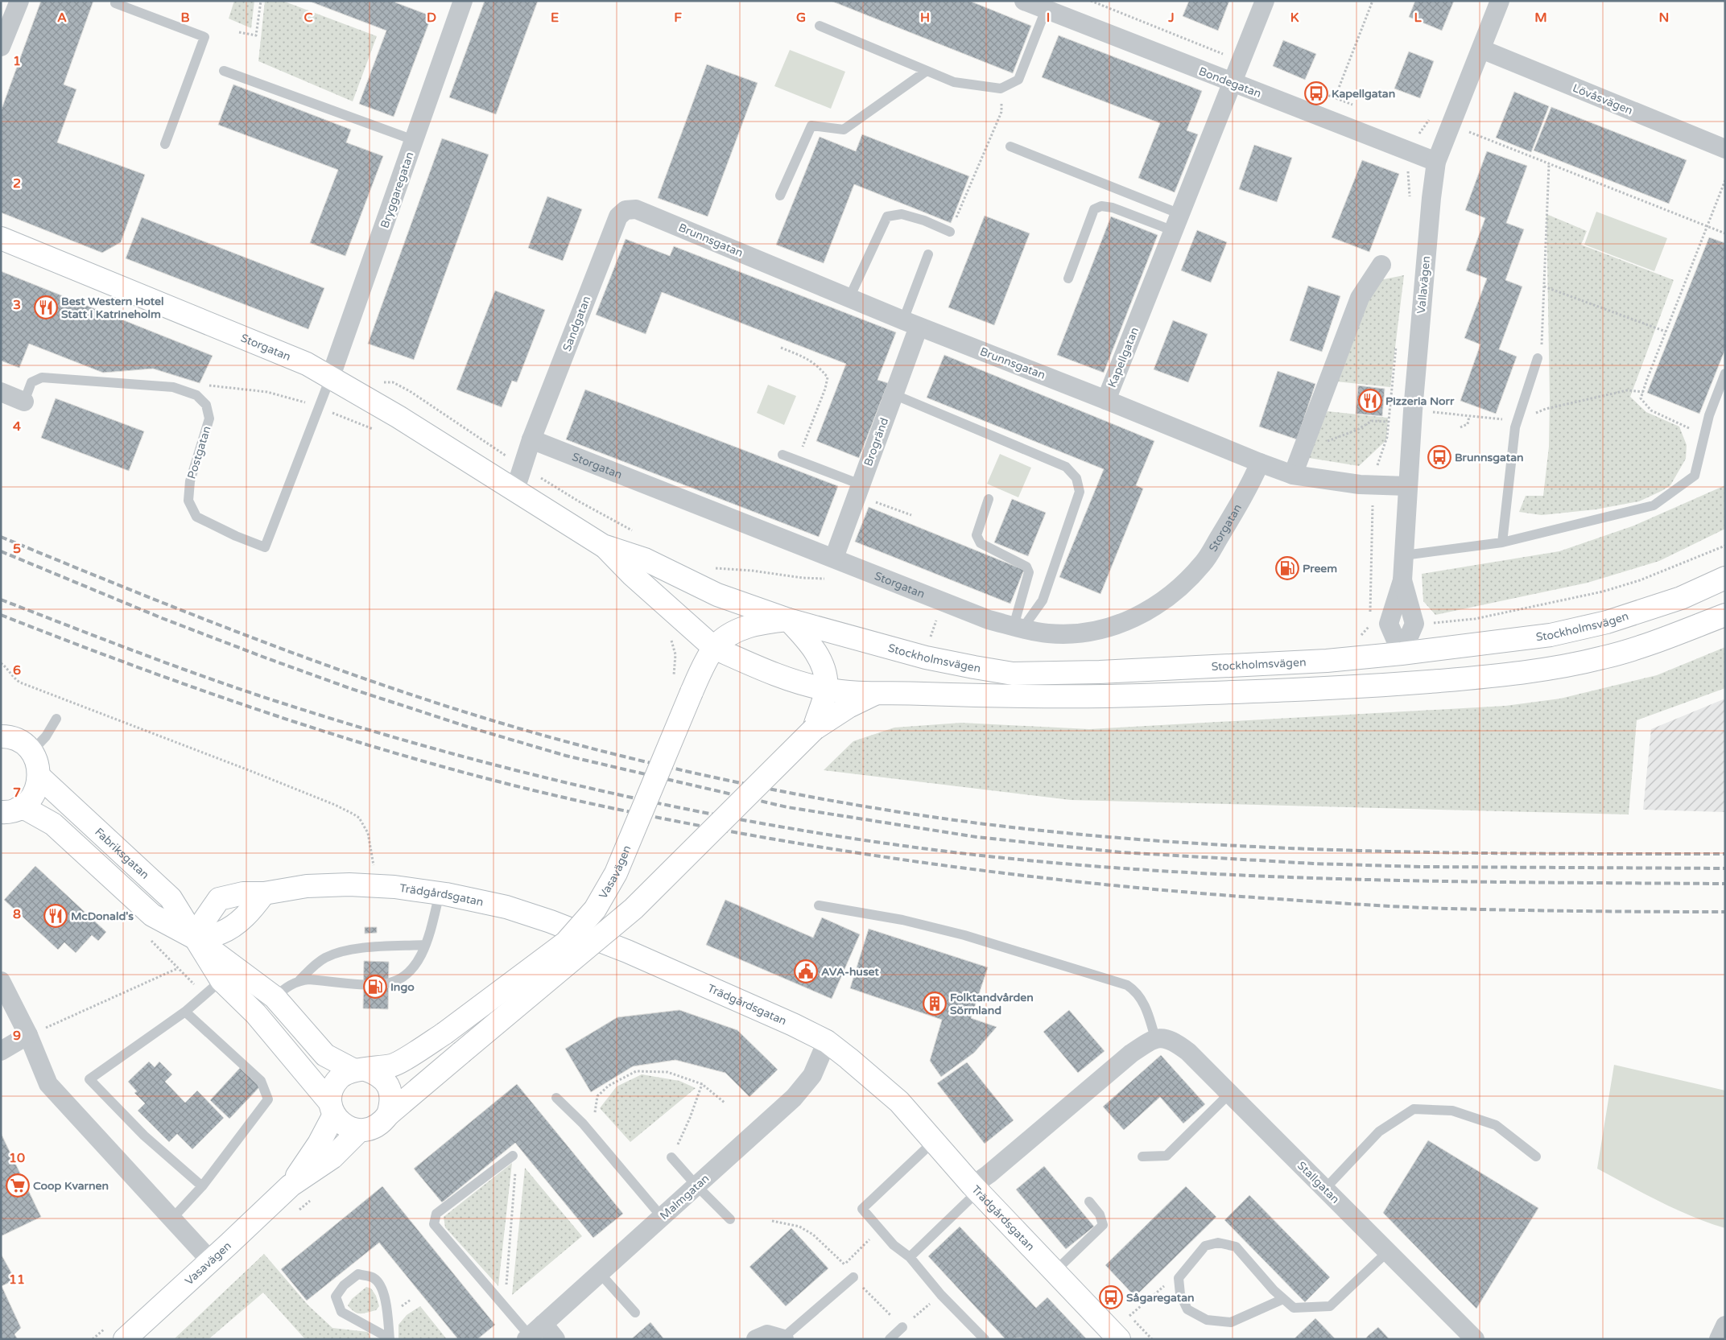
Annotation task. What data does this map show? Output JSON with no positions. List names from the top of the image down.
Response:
{
  "streets": {
    "main road": [
      "Storgatan",
      "Stockholmsvägen",
      "Fabriksgatan",
      "Vasavägen",
      "Trädgårdsgatan"
    ],
    "street": [
      "Bondegatan",
      "Lövåsvägen",
      "Bryggaregatan",
      "Brunnsgatan",
      "Vallavägen",
      "Sandgatan",
      "Kapellgatan",
      "Brogränd",
      "Postgatan",
      "Stallgatan",
      "Malmgatan"
    ]
  },
  "crossings": [
    ["Bondegatan", "Vallavägen"],
    ["Bondegatan", "Kapellgatan"],
    ["Lövåsvägen", "Vallavägen"],
    ["Bryggaregatan", "Storgatan"],
    ["Bryggaregatan", "Postgatan"],
    ["Brunnsgatan", "Vallavägen"],
    ["Brunnsgatan", "Sandgatan"],
    ["Brunnsgatan", "Storgatan"],
    ["Brunnsgatan", "Kapellgatan"],
    ["Brunnsgatan", "Brogränd"],
    ["Vallavägen", "Stockholmsvägen"],
    ["Sandgatan", "Storgatan"],
    ["Storgatan", "Brogränd"],
    ["Storgatan", "Postgatan"],
    ["Storgatan", "Stockholmsvägen"],
    ["Storgatan", "Vasavägen"],
    ["Stockholmsvägen", "Vasavägen"],
    ["Fabriksgatan", "Vasavägen"],
    ["Fabriksgatan", "Trädgårdsgatan"],
    ["Trädgårdsgatan", "Malmgatan"]
  ],
  "places": {
    "bus stop": ["Kapellgatan", "Brunnsgatan", "Sågaregatan"],
    "restaurant": ["Best Western Hotel Statt i Katrineholm", "Pizzeria Norr", "McDonald's"],
    "fuel station": ["Preem", "Ingo"],
    "public building": ["AVA-huset"],
    "building": ["Folktandvården Sörmland"],
    "supermarket": ["Coop Kvarnen"]
  },
  "grid": {
    "columns": [
      "A",
      "B",
      "C",
      "D",
      "E",
      "F",
      "G",
      "H",
      "I",
      "J",
      "K",
      "L",
      "M",
      "N"
    ],
    "rows": [
      "1",
      "2",
      "3",
      "4",
      "5",
      "6",
      "7",
      "8",
      "9",
      "10",
      "11"
    ]
  }
}
